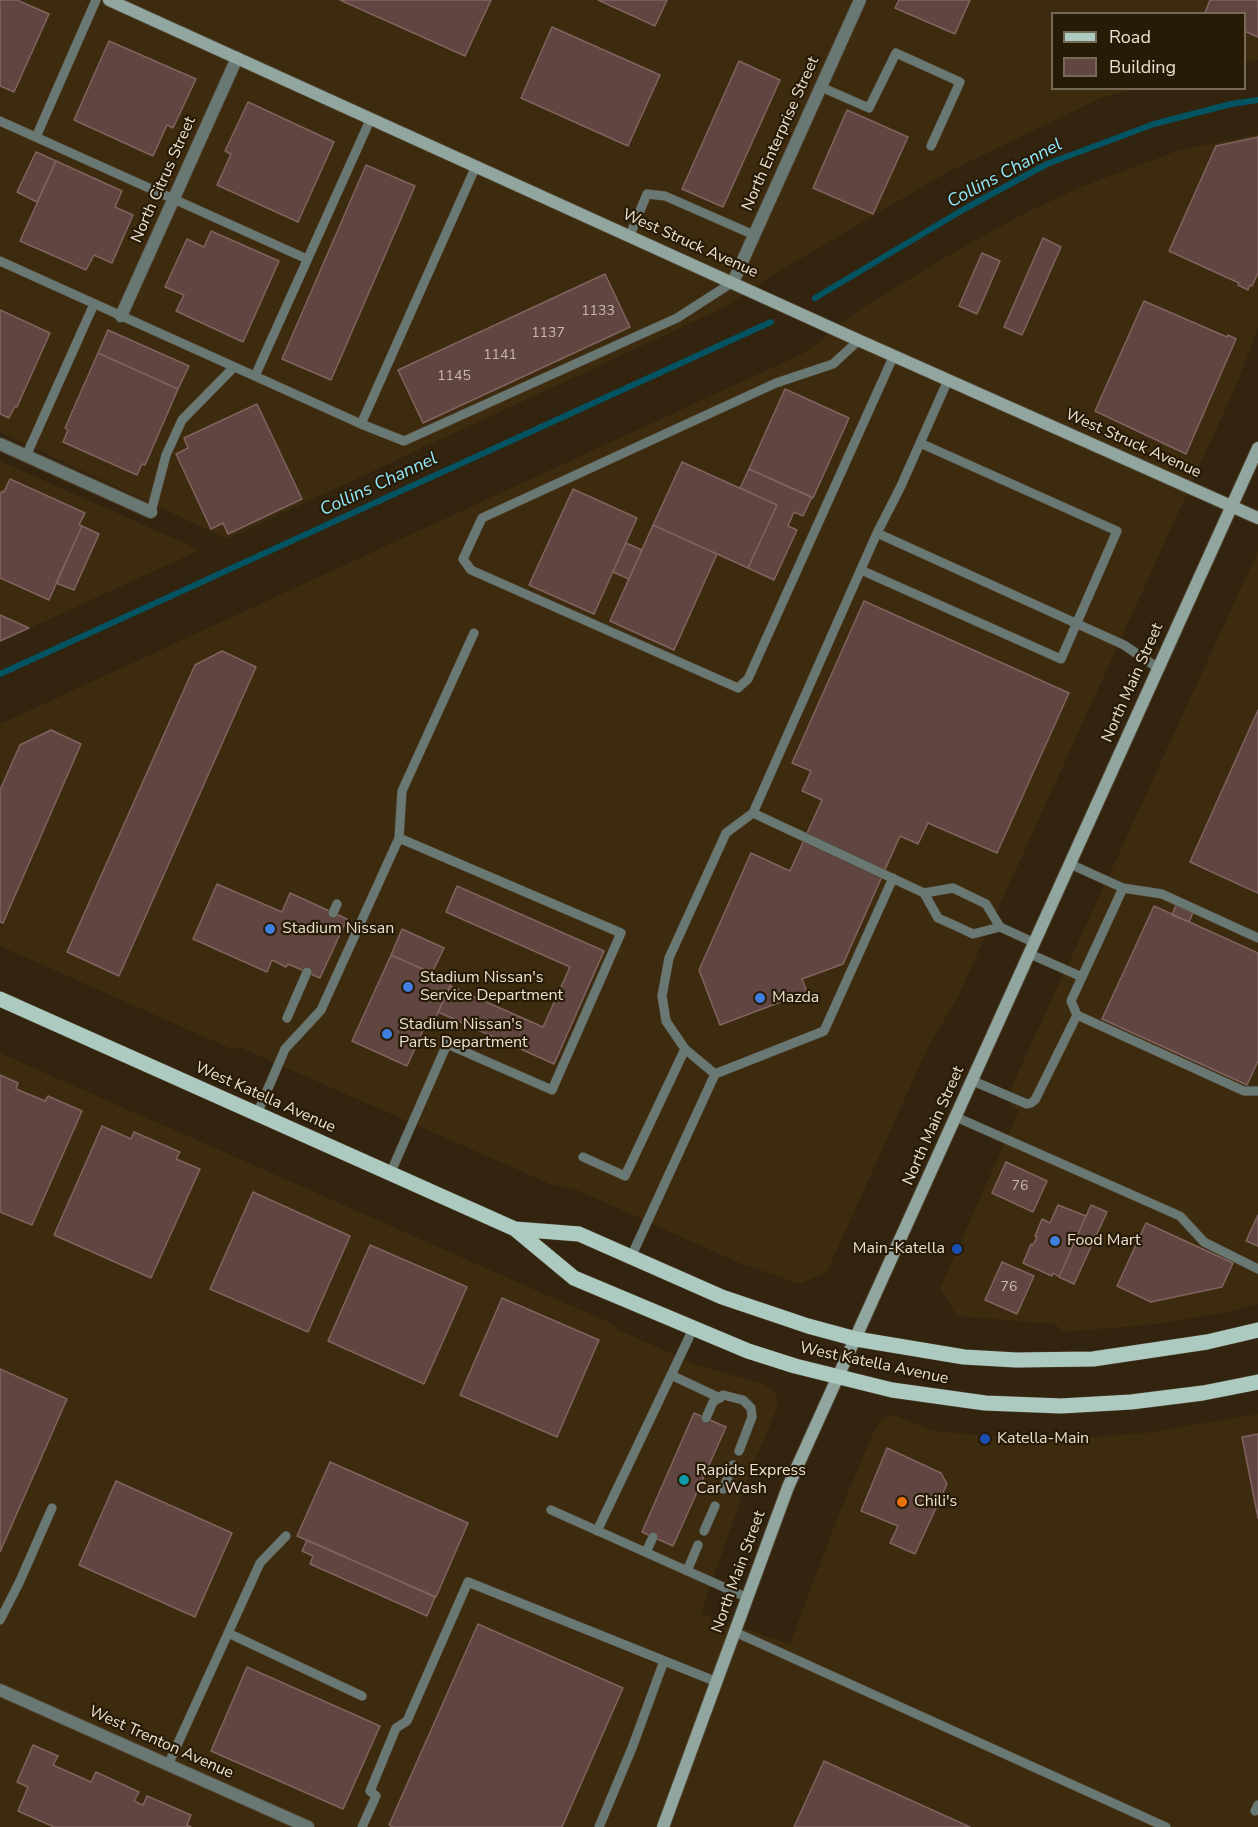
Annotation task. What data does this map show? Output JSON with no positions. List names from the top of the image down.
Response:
{
  "streets": {
    "main road": ["West Struck Avenue", "North Main Street", "West Katella Avenue"],
    "street": ["North Enterprise Street", "North Citrus Street", "West Trenton Avenue"]
  },
  "crossings": [
    ["North Enterprise Street", "West Struck Avenue"],
    ["North Citrus Street", "West Struck Avenue"],
    ["West Struck Avenue", "North Main Street"],
    ["North Main Street", "West Katella Avenue"]
  ],
  "water": ["Collins Channel"],
  "places": [
    "Stadium Nissan",
    "Stadium Nissan's Service Department",
    "Mazda",
    "Stadium Nissan's Parts Department",
    "Food Mart",
    "Main-Katella",
    "Katella-Main",
    "Rapids Express Car Wash",
    "Chili's"
  ],
  "house_numbers": [
    "1133",
    "1137",
    "1141",
    "1145",
    "76",
    "76"
  ],
  "legend": ["Road", "Building"]
}
